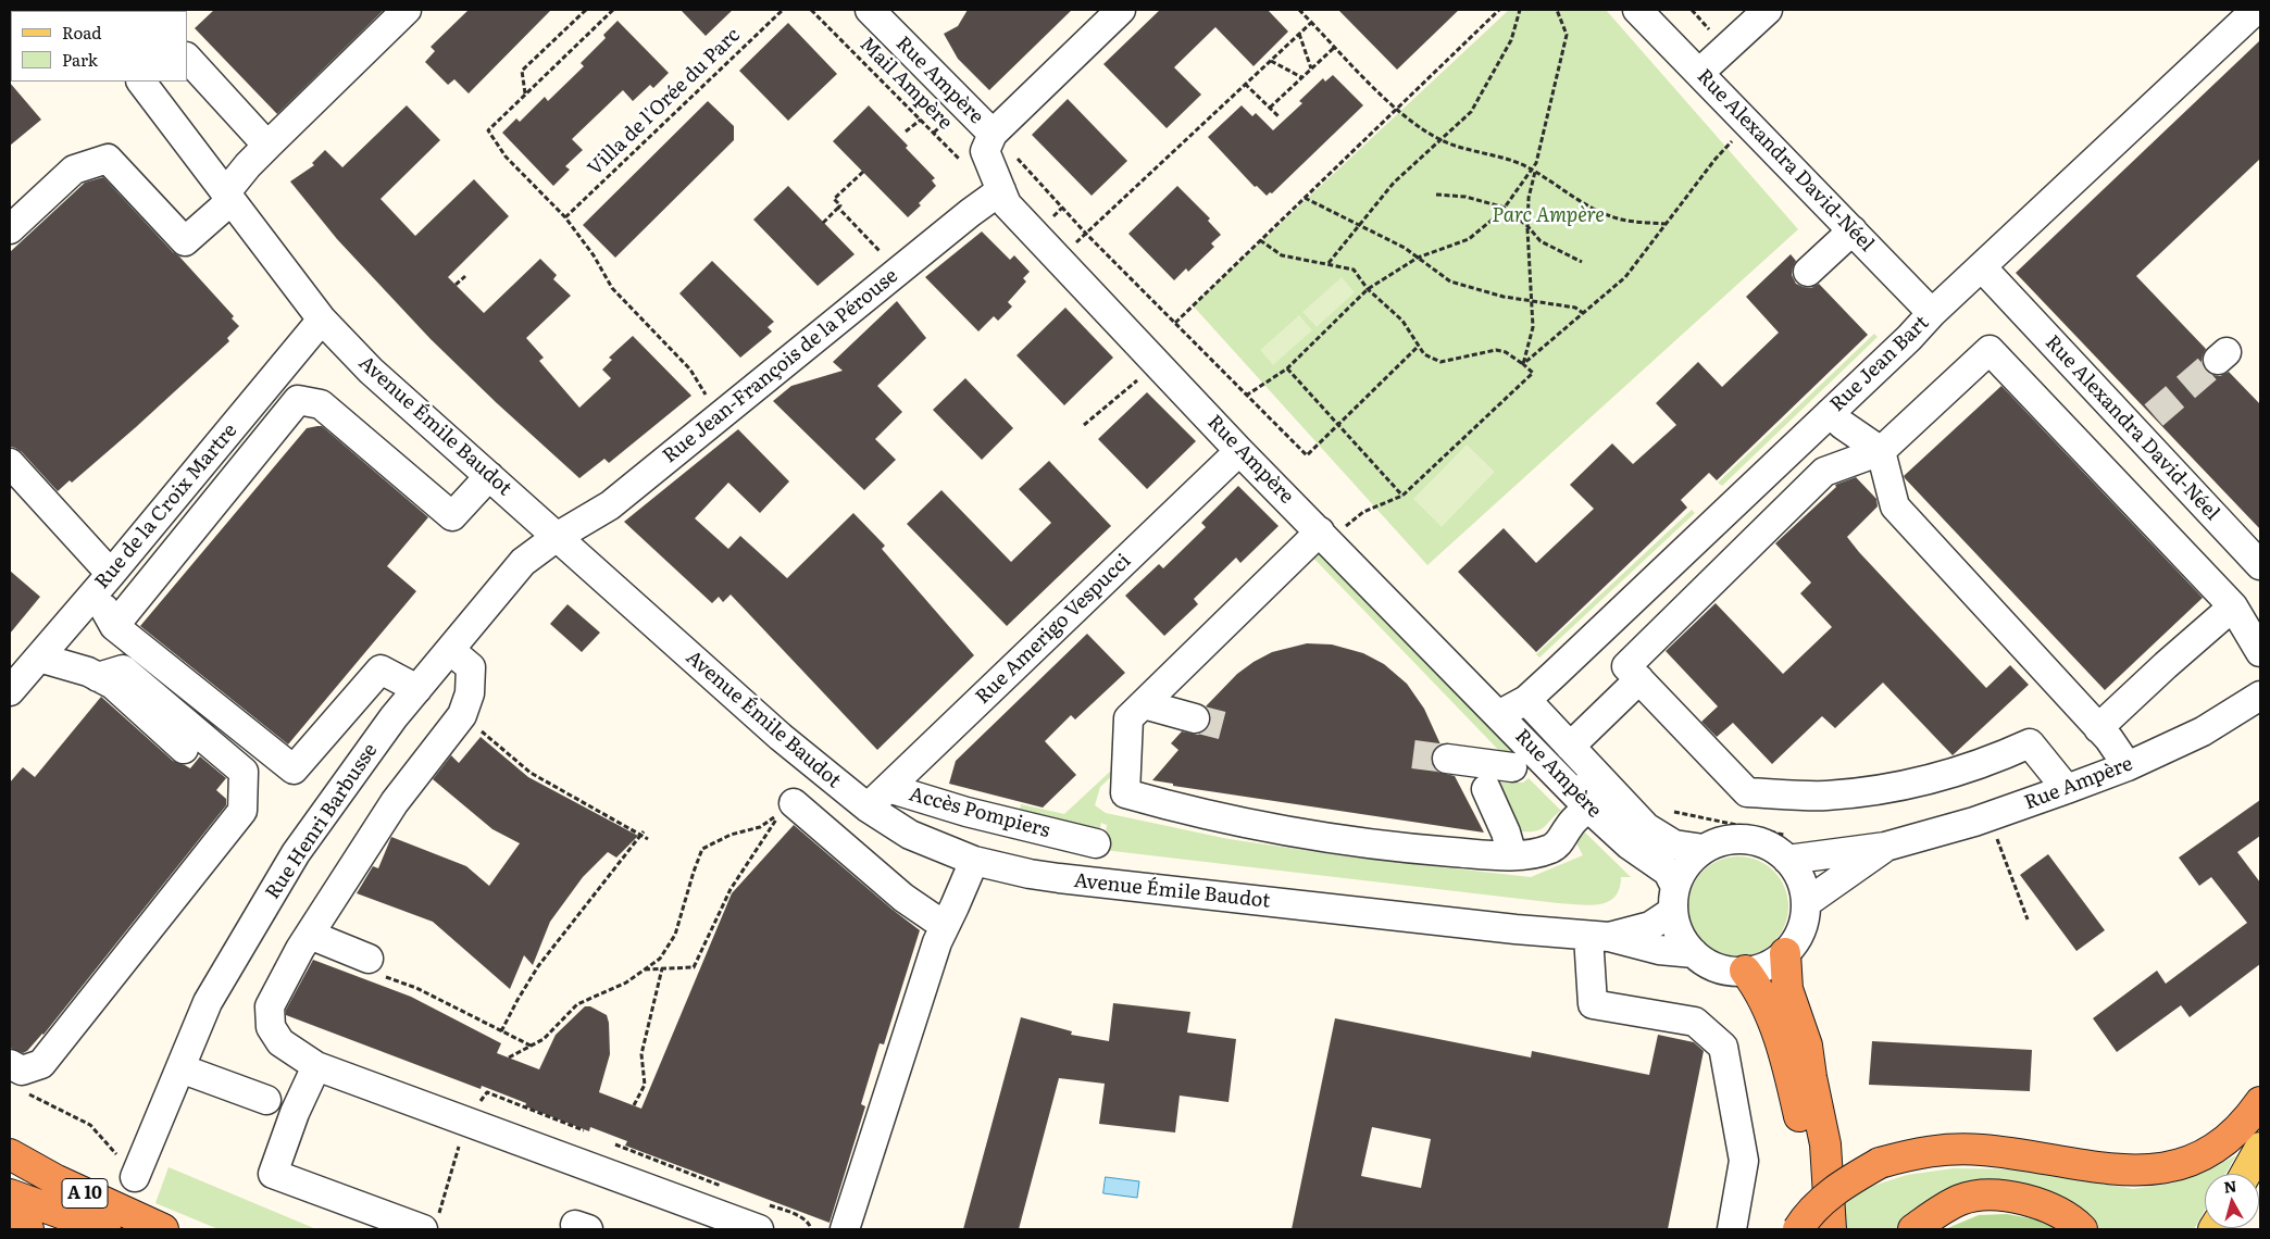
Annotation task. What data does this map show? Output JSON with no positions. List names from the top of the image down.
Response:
{
  "streets": {
    "highway": ["A 10"],
    "street": [
      "Rue Ampère",
      "Rue Alexandra David-Néel",
      "Rue Jean Bart",
      "Rue Jean-François de la Pérouse",
      "Avenue Émile Baudot",
      "Rue de la Croix Martre",
      "Rue Amerigo Vespucci",
      "Accès Pompiers",
      "Rue Henri Barbusse"
    ],
    "path": ["Mail Ampère", "Villa de l'Orée du Parc"]
  },
  "crossings": [
    ["Rue Ampère", "Rue Jean Bart"],
    ["Rue Ampère", "Rue Jean-François de la Pérouse"],
    ["Rue Ampère", "Avenue Émile Baudot"],
    ["Rue Ampère", "Rue Amerigo Vespucci"],
    ["Rue Alexandra David-Néel", "Rue Jean Bart"],
    ["Rue Jean-François de la Pérouse", "Avenue Émile Baudot"],
    ["Rue Jean-François de la Pérouse", "Rue Henri Barbusse"],
    ["Avenue Émile Baudot", "Rue de la Croix Martre"],
    ["Avenue Émile Baudot", "Rue Amerigo Vespucci"],
    ["Avenue Émile Baudot", "Accès Pompiers"],
    ["Avenue Émile Baudot", "Rue Henri Barbusse"],
    ["Rue Amerigo Vespucci", "Accès Pompiers"]
  ],
  "parks": ["Parc Ampère"],
  "legend": ["Road", "Park"],
  "north": "top"
}
